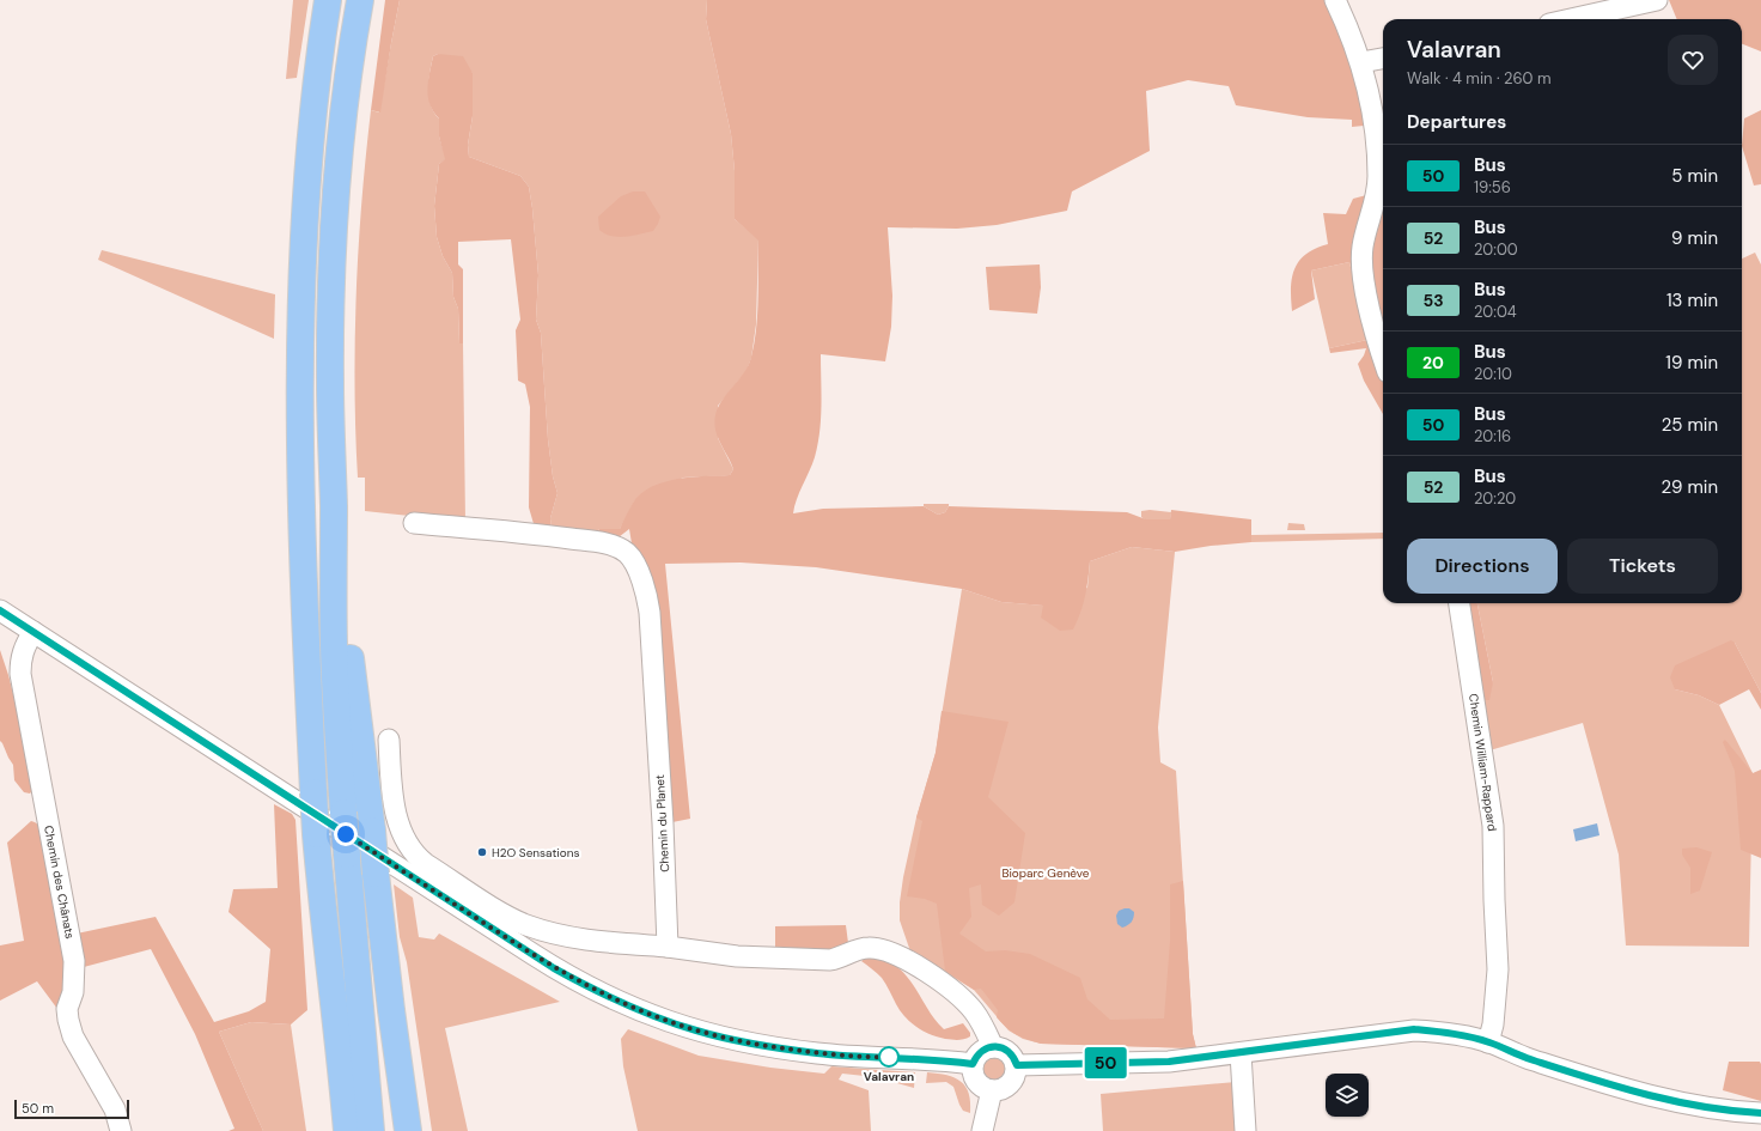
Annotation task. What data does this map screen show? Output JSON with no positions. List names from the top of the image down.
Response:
{
  "streets": {
    "street": ["Chemin William-Rappard", "Chemin du Planet", "Chemin des Chânats"]
  },
  "parks": ["Bioparc Genève"],
  "places": ["H2O Sensations", "Valavran"],
  "lines": ["bus line 50"],
  "scale_bar": "50 m",
  "page": {
    "on_map": "50",
    "heading": [
      ["Valavran", "Walk · 4 min · 260 m"],
      "Departures"
    ],
    "list": [
      {
        "mark": "50",
        "name": "Bus",
        "note": "19:56",
        "value": "5 min"
      },
      {
        "mark": "52",
        "name": "Bus",
        "note": "20:00",
        "value": "9 min"
      },
      {
        "mark": "53",
        "name": "Bus",
        "note": "20:04",
        "value": "13 min"
      },
      {
        "mark": "20",
        "name": "Bus",
        "note": "20:10",
        "value": "19 min"
      },
      {
        "mark": "50",
        "name": "Bus",
        "note": "20:16",
        "value": "25 min"
      },
      {
        "mark": "52",
        "name": "Bus",
        "note": "20:20",
        "value": "29 min"
      }
    ],
    "buttons": ["Directions", "Tickets"],
    "scale": "50 m"
  }
}
